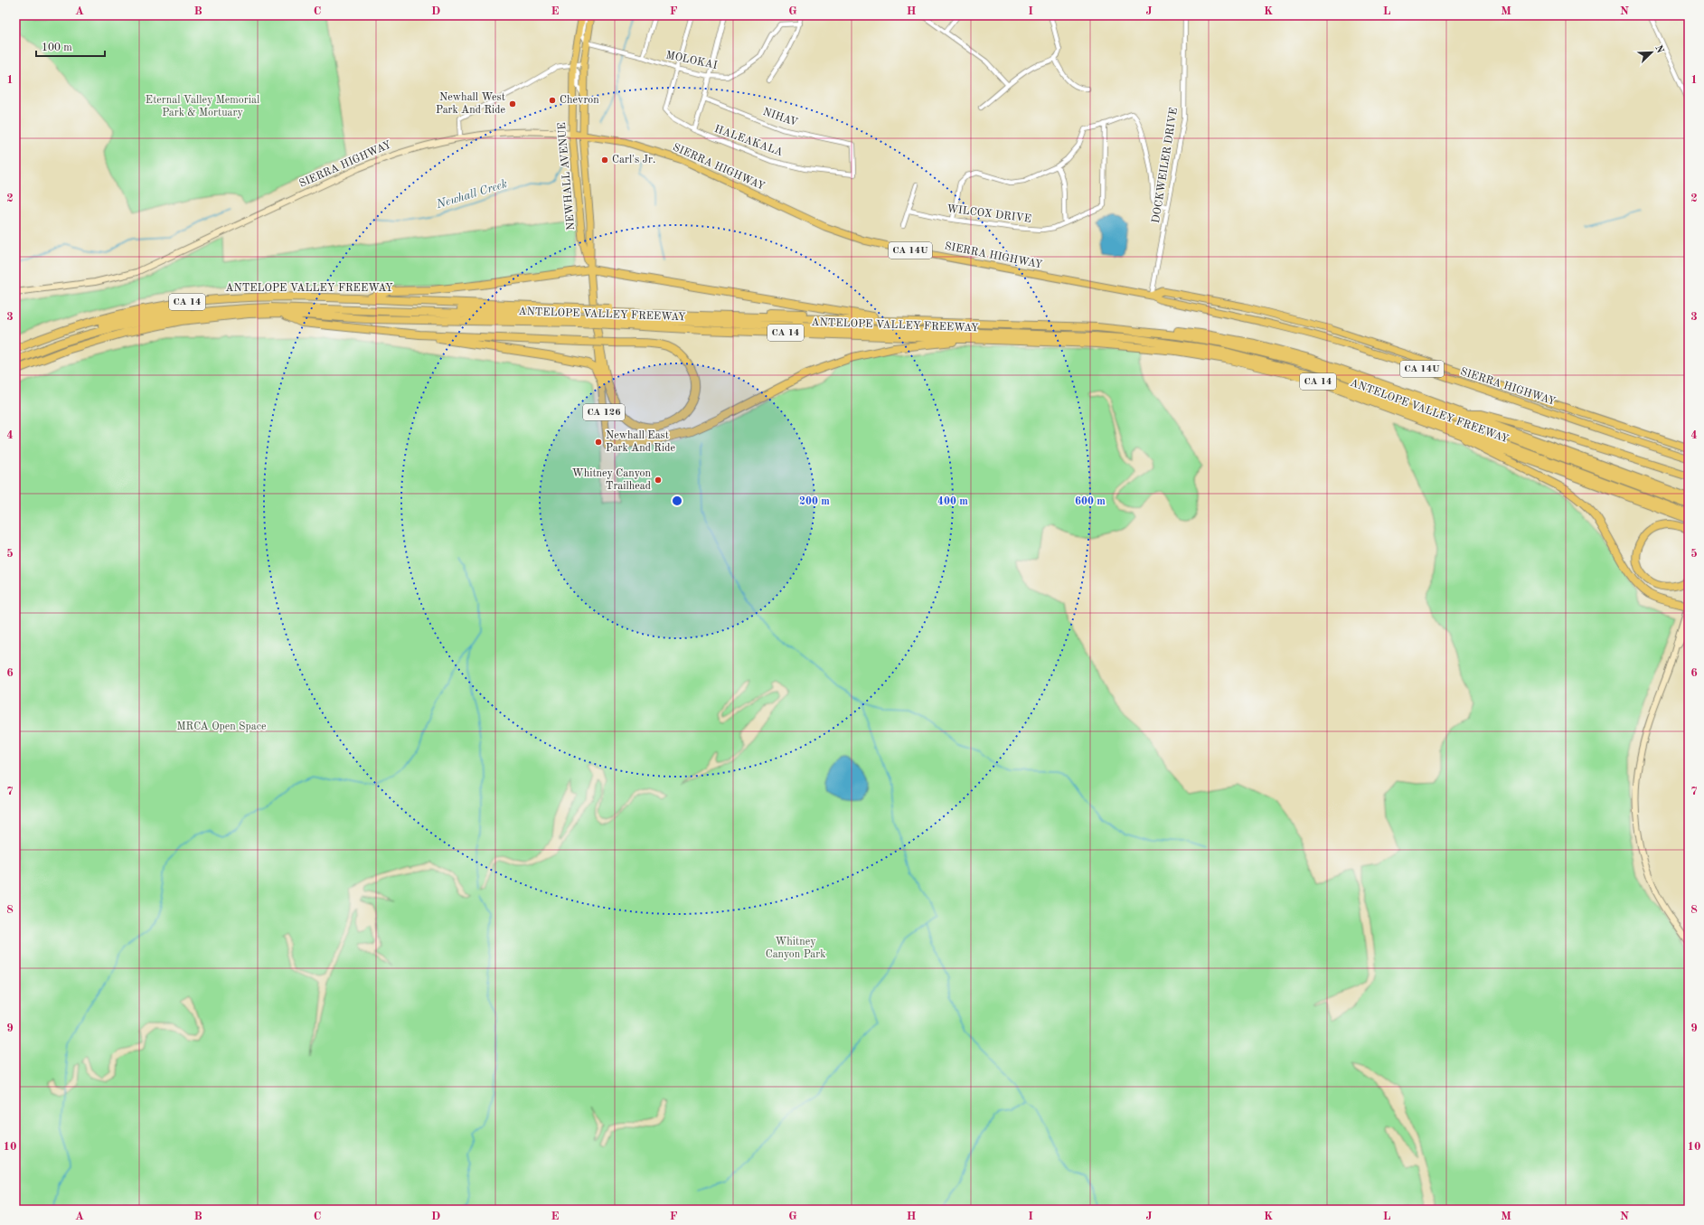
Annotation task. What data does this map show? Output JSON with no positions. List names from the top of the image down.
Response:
{
  "streets": {
    "highway": ["ANTELOPE VALLEY FREEWAY", "CA 14"],
    "main road": [
      "SIERRA HIGHWAY",
      "NEWHALL AVENUE",
      "CA 14U",
      "CA 126"
    ],
    "street": [
      "MOLOKAI",
      "NIHAV",
      "HALEAKALA",
      "DOCKWEILER DRIVE",
      "WILCOX DRIVE"
    ]
  },
  "crossings": [
    ["MOLOKAI", "HALEAKALA"],
    ["MOLOKAI", "NEWHALL AVENUE"],
    ["NIHAV", "HALEAKALA"],
    ["SIERRA HIGHWAY", "DOCKWEILER DRIVE"],
    ["SIERRA HIGHWAY", "NEWHALL AVENUE"]
  ],
  "water": ["Newhall Creek"],
  "parks": ["Eternal Valley Memorial Park & Mortuary", "MRCA Open Space", "Whitney Canyon Park"],
  "places": [
    "Chevron",
    "Newhall West Park And Ride",
    "Carl's Jr.",
    "Newhall East Park And Ride",
    "Whitney Canyon Trailhead"
  ],
  "scale_bar": "100 m",
  "north": "top right",
  "grid": {
    "columns": [
      "A",
      "B",
      "C",
      "D",
      "E",
      "F",
      "G",
      "H",
      "I",
      "J",
      "K",
      "L",
      "M",
      "N"
    ],
    "rows": [
      "1",
      "2",
      "3",
      "4",
      "5",
      "6",
      "7",
      "8",
      "9",
      "10"
    ]
  },
  "rings": ["200 m", "400 m", "600 m"]
}
